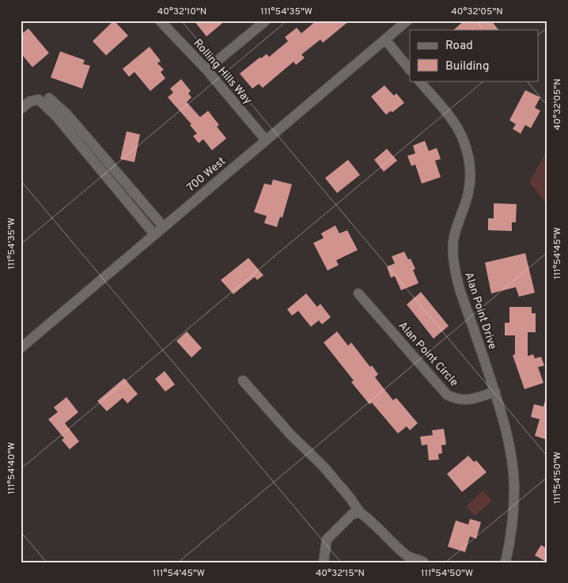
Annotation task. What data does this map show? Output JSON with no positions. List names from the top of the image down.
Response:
{
  "streets": {
    "street": [
      "Rolling Hills Way",
      "700 West",
      "Alan Point Drive",
      "Alan Point Circle"
    ]
  },
  "crossings": [
    ["Rolling Hills Way", "700 West"],
    ["Alan Point Drive", "Alan Point Circle"]
  ],
  "legend": ["Road", "Building"],
  "coordinates": [
    "40°32'10\"N",
    "111°54'35\"W",
    "40°32'05\"N",
    "111°54'45\"W",
    "111°54'40\"W",
    "111°54'50\"W",
    "40°32'15\"N"
  ]
}
